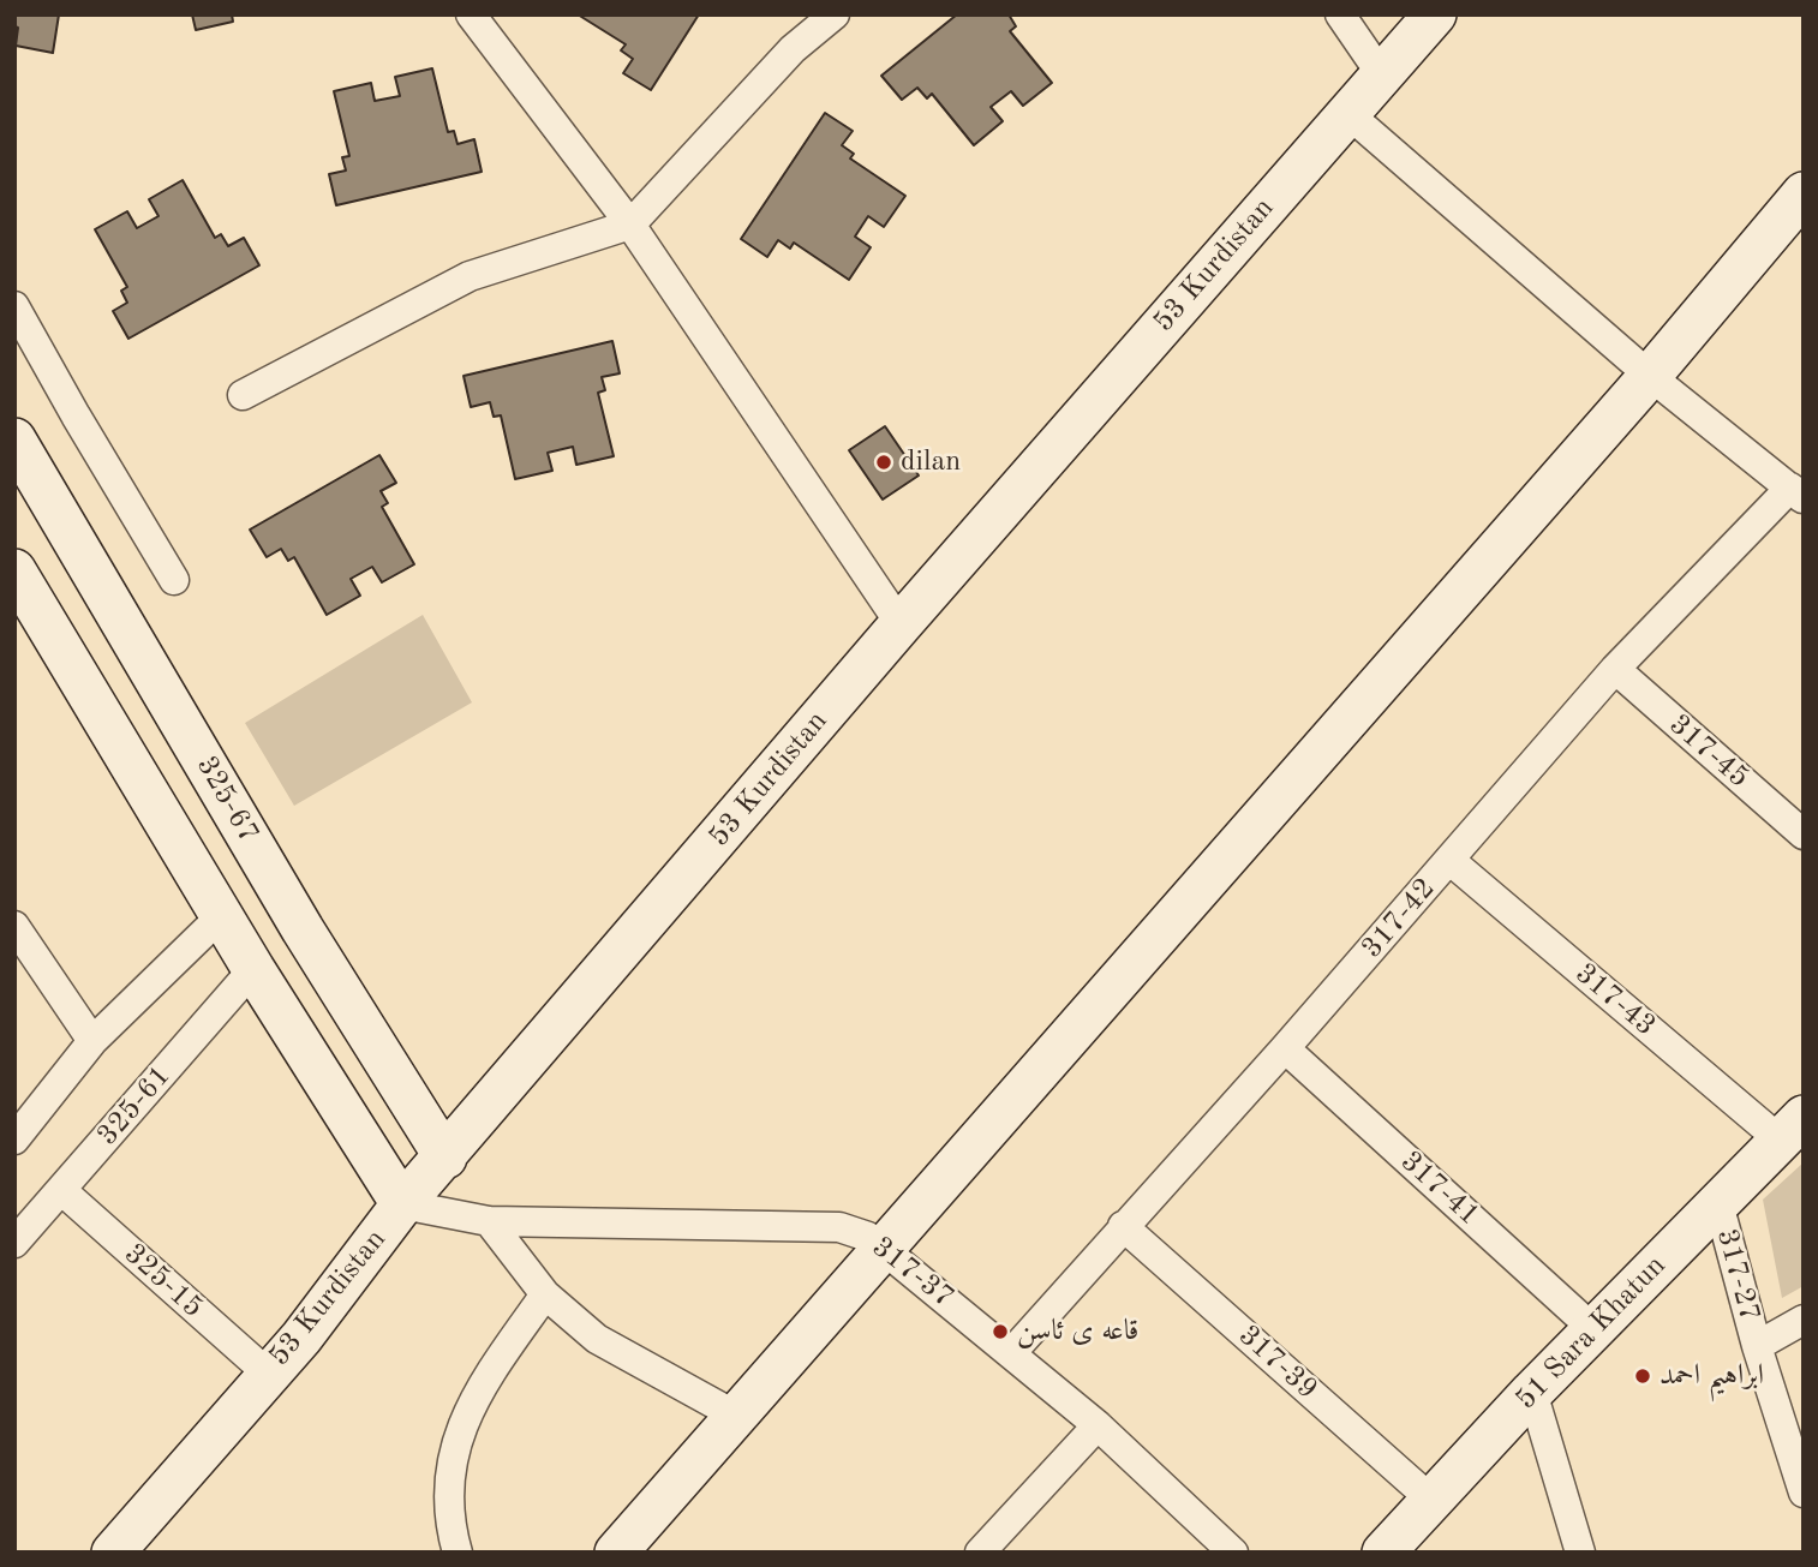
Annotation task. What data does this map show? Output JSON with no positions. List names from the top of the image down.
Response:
{
  "streets": {
    "main road": ["53 Kurdistan", "325-67", "51 Sara Khatun"],
    "street": [
      "317-45",
      "317-42",
      "317-43",
      "325-61",
      "317-41",
      "317-37",
      "317-27",
      "325-15",
      "317-39"
    ]
  },
  "crossings": [
    ["53 Kurdistan", "325-67"],
    ["53 Kurdistan", "317-37"],
    ["53 Kurdistan", "325-15"],
    ["317-45", "317-42"],
    ["317-42", "317-43"],
    ["317-42", "317-41"],
    ["317-42", "317-37"],
    ["317-42", "317-39"],
    ["317-43", "51 Sara Khatun"],
    ["325-61", "325-15"],
    ["317-41", "51 Sara Khatun"],
    ["317-27", "51 Sara Khatun"],
    ["51 Sara Khatun", "317-39"]
  ],
  "places": ["dilan", "قاعه ى ئاسن", "ابراهيم احمد"]
}
